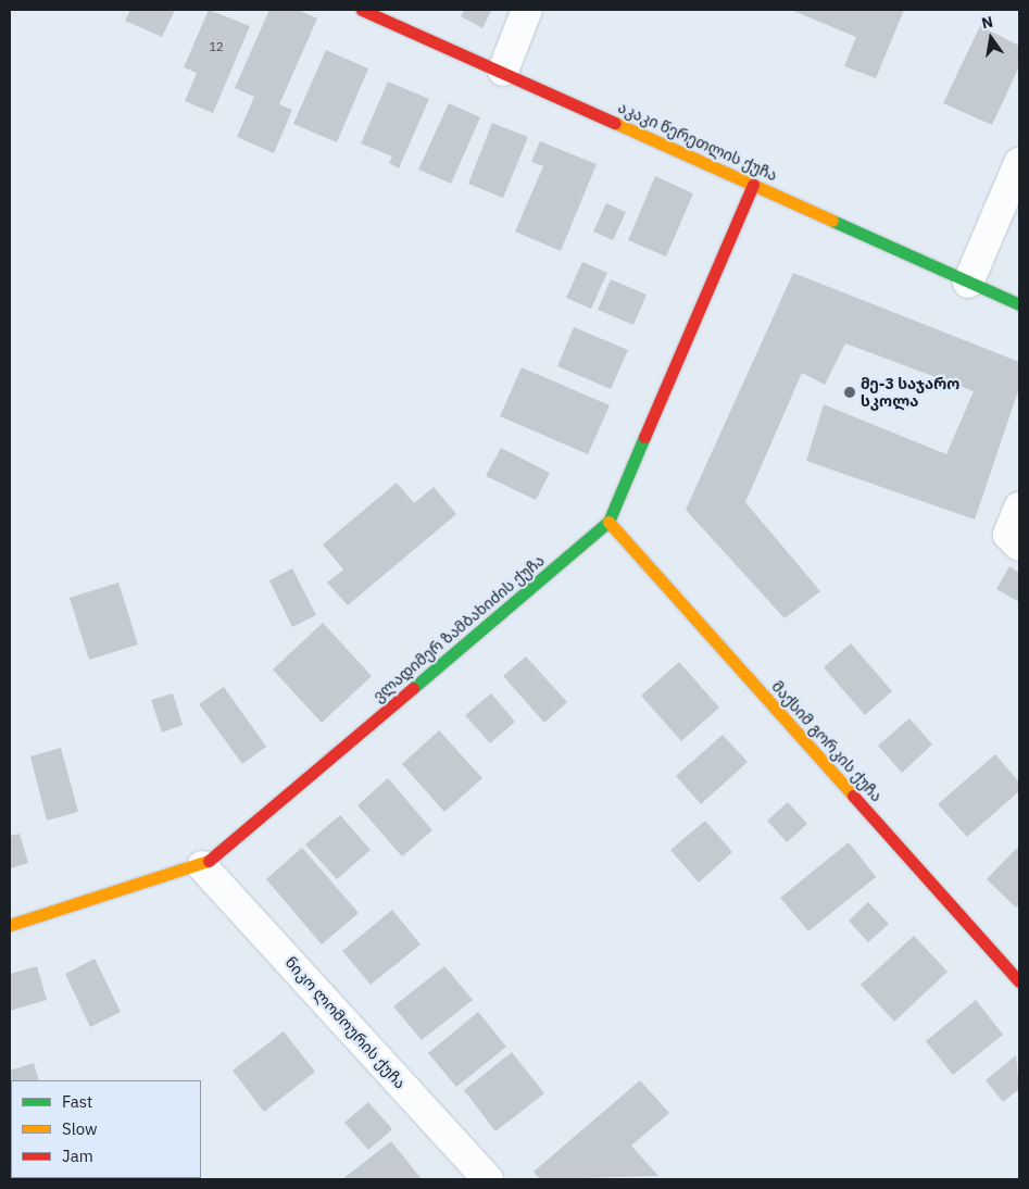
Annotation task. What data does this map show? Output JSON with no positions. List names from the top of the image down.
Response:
{
  "streets": {
    "street": [
      "აკაკი წერეთლის ქუჩა",
      "ვლადიმერ ზამბახიძის ქუჩა",
      "მაქსიმ გორკის ქუჩა",
      "ნიკო ლომოურის ქუჩა"
    ]
  },
  "crossings": [
    ["აკაკი წერეთლის ქუჩა", "ვლადიმერ ზამბახიძის ქუჩა"],
    ["ვლადიმერ ზამბახიძის ქუჩა", "მაქსიმ გორკის ქუჩა"],
    ["ვლადიმერ ზამბახიძის ქუჩა", "ნიკო ლომოურის ქუჩა"]
  ],
  "places": ["მე-3 საჯარო სკოლა"],
  "house_numbers": ["12"],
  "legend": ["Fast", "Slow", "Jam"],
  "north": "top"
}
